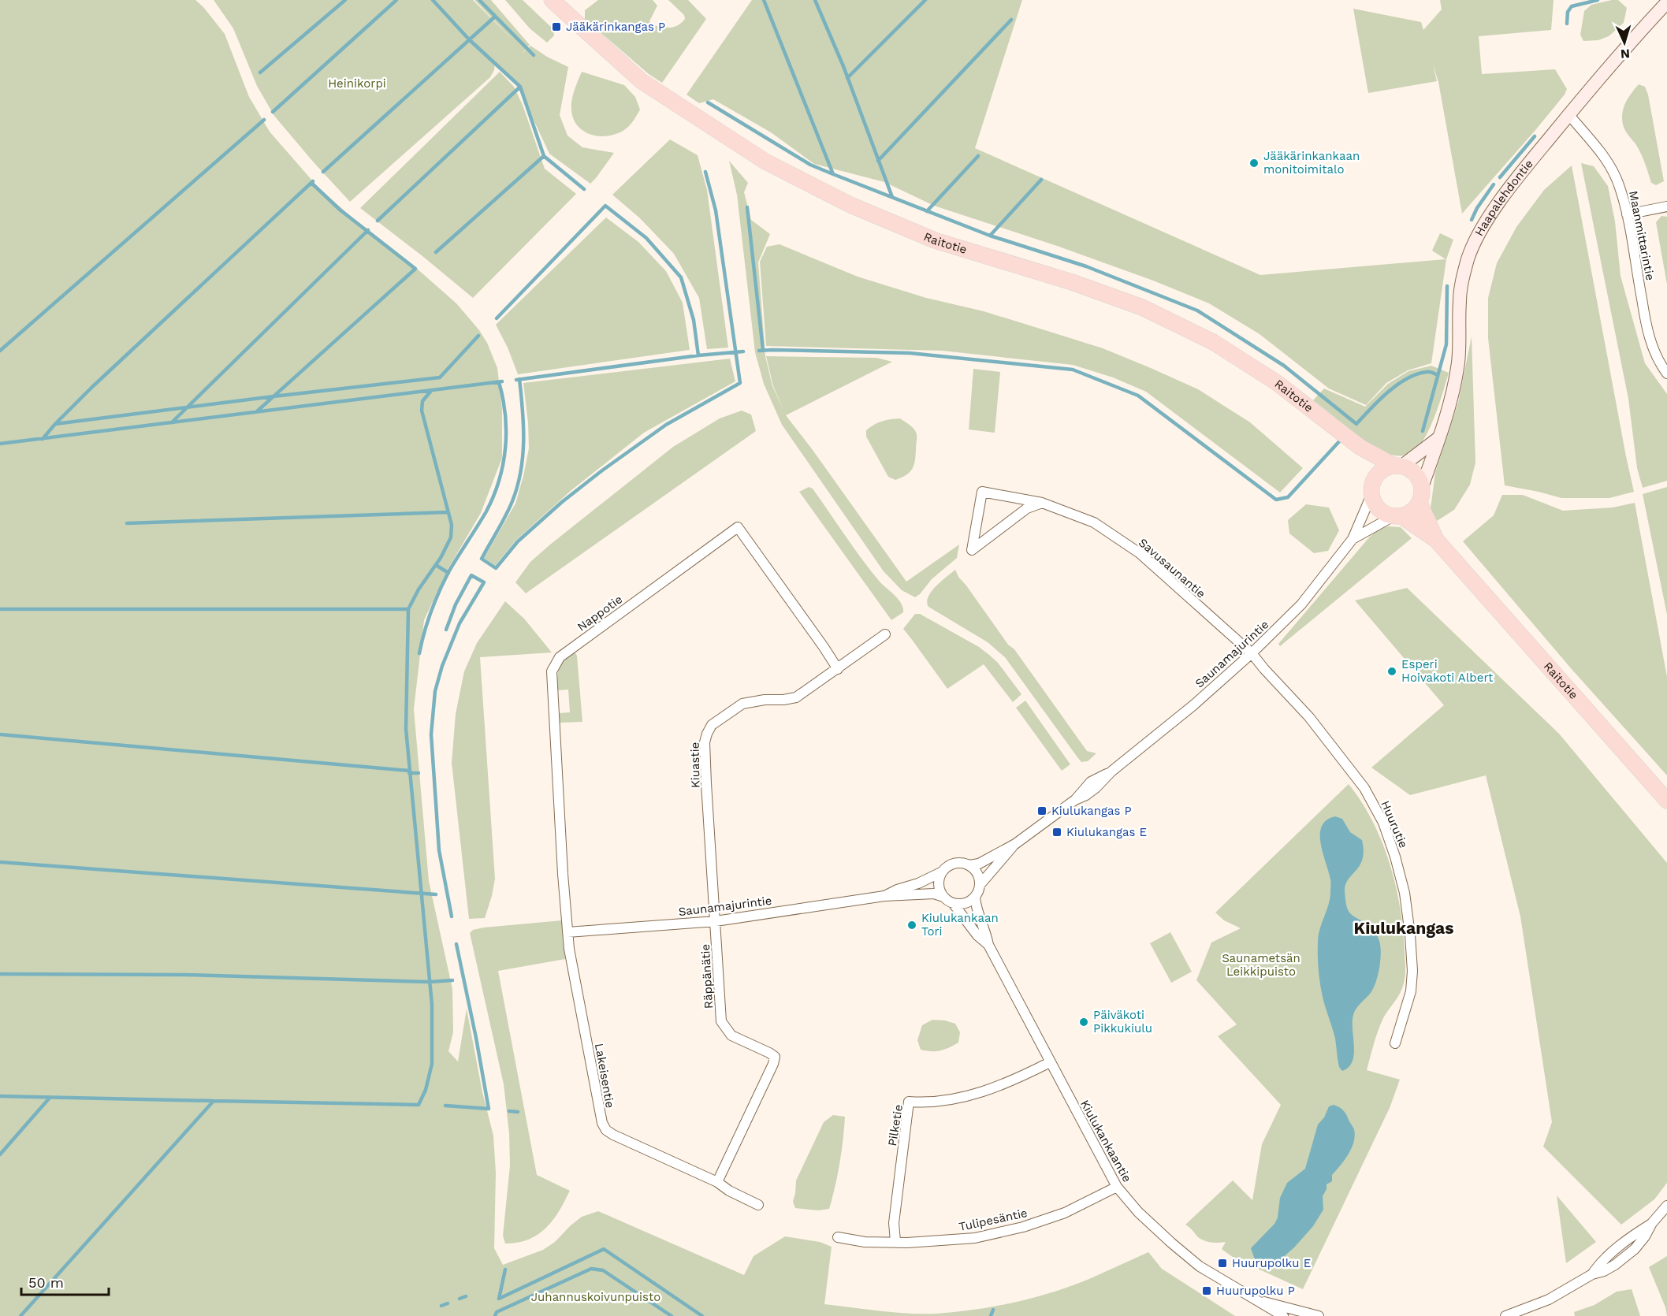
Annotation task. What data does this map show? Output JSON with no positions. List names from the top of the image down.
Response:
{
  "streets": {
    "main road": ["Raitotie"],
    "street": [
      "Haapalehdontie",
      "Maanmittarintie",
      "Savusaunantie",
      "Nappotie",
      "Saunamajurintie",
      "Kiuastie",
      "Huurutie",
      "Räppänätie",
      "Lakeisentie",
      "Pilketie",
      "Kiulukankaantie",
      "Tulipesäntie"
    ]
  },
  "crossings": [
    ["Haapalehdontie", "Maanmittarintie"],
    ["Haapalehdontie", "Raitotie"],
    ["Haapalehdontie", "Saunamajurintie"],
    ["Raitotie", "Saunamajurintie"],
    ["Savusaunantie", "Saunamajurintie"],
    ["Savusaunantie", "Huurutie"],
    ["Nappotie", "Saunamajurintie"],
    ["Nappotie", "Kiuastie"],
    ["Nappotie", "Lakeisentie"],
    ["Saunamajurintie", "Kiuastie"],
    ["Saunamajurintie", "Huurutie"],
    ["Saunamajurintie", "Räppänätie"],
    ["Saunamajurintie", "Lakeisentie"],
    ["Saunamajurintie", "Kiulukankaantie"],
    ["Kiuastie", "Räppänätie"],
    ["Räppänätie", "Lakeisentie"],
    ["Pilketie", "Kiulukankaantie"],
    ["Pilketie", "Tulipesäntie"],
    ["Kiulukankaantie", "Tulipesäntie"]
  ],
  "districts": ["Kiulukangas"],
  "parks": ["Heinikorpi", "Saunametsän Leikkipuisto", "Juhannuskoivunpuisto"],
  "places": {
    "transit": [
      "Jääkärinkangas P",
      "Kiulukangas P",
      "Kiulukangas E",
      "Huurupolku E",
      "Huurupolku P"
    ],
    "other": [
      "Jääkärinkankaan monitoimitalo",
      "Esperi Hoivakoti Albert",
      "Kiulukankaan Tori",
      "Päiväkoti Pikkukiulu"
    ]
  },
  "scale_bar": "50 m",
  "north": "bottom"
}
